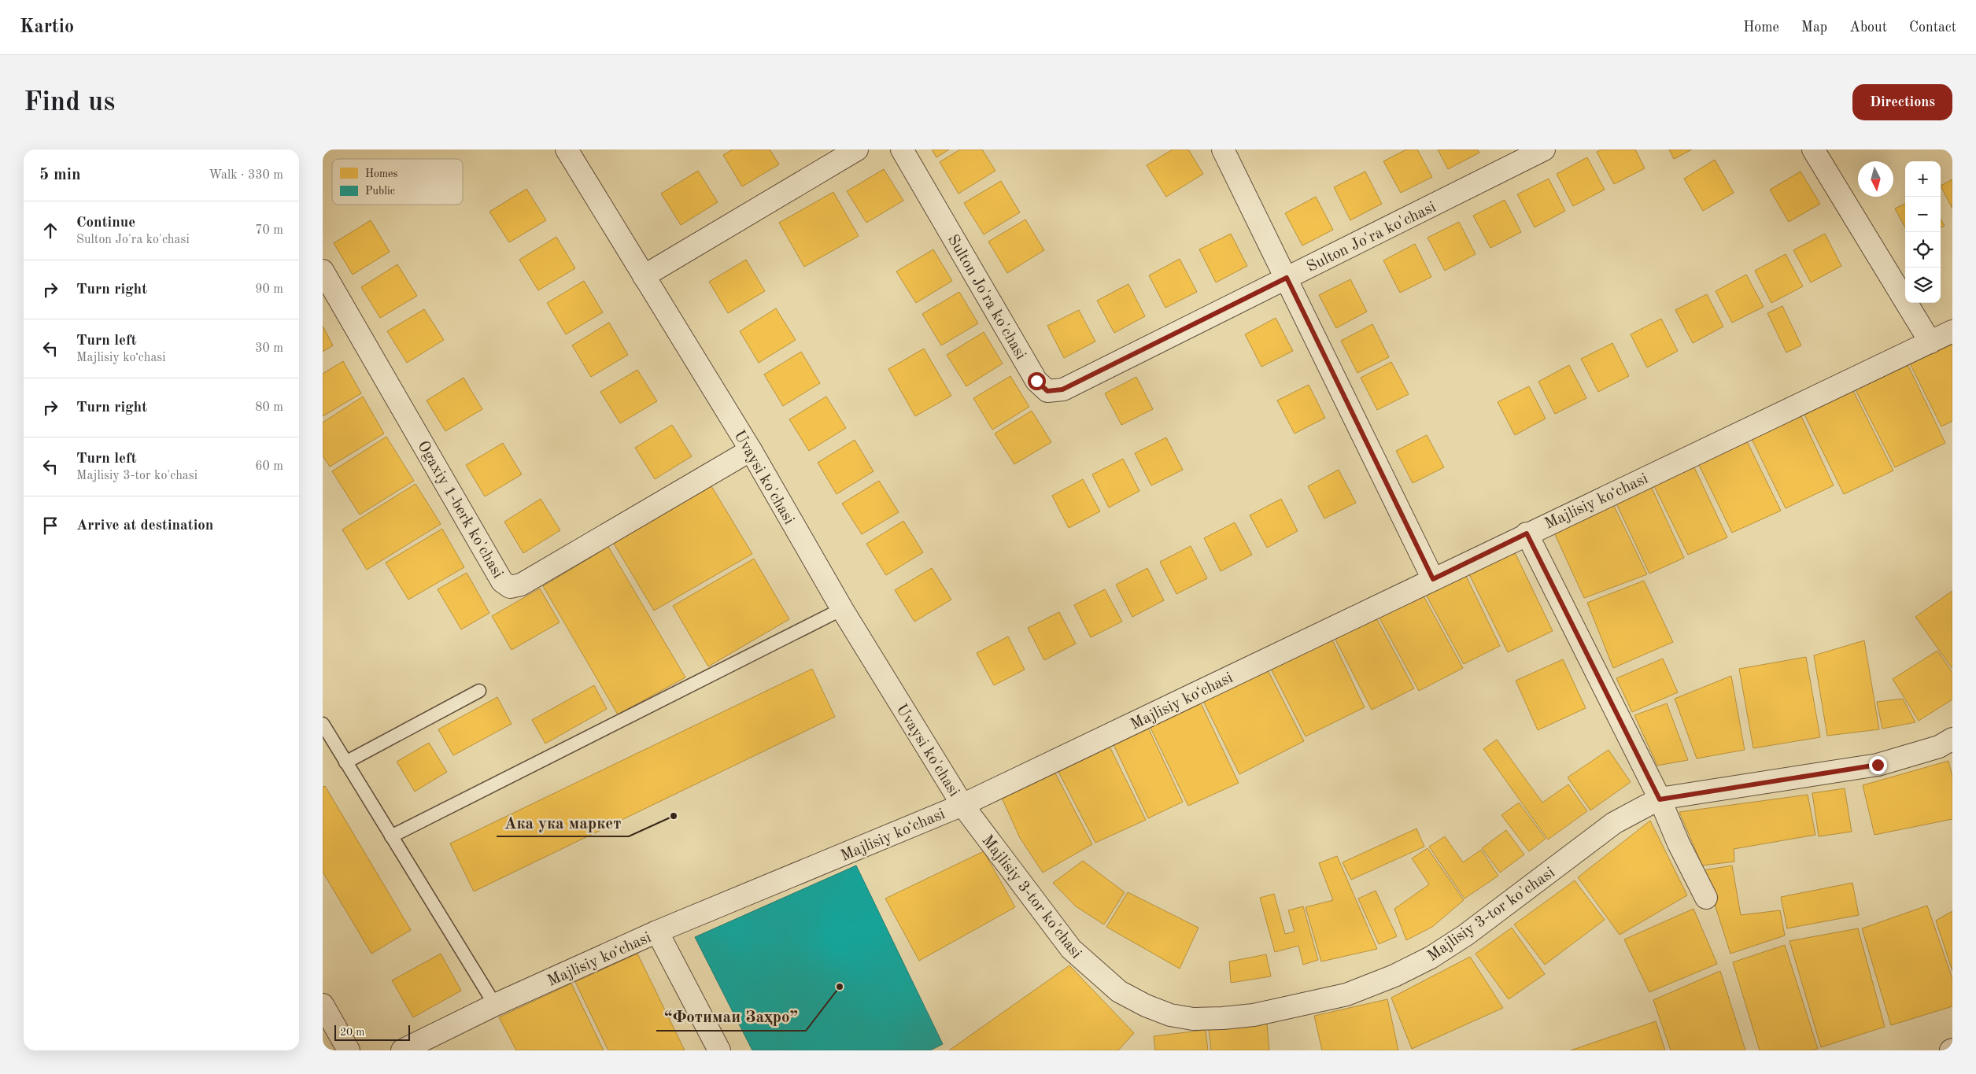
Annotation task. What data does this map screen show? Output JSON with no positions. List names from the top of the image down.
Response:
{
  "streets": {
    "street": [
      "Sulton Jo'ra ko'chasi",
      "Uvaysi ko'chasi",
      "Majlisiy koʻchasi",
      "Ogaxiy 1-berk ko'chasi",
      "Majlisiy 3-tor ko'chasi"
    ]
  },
  "crossings": [
    ["Uvaysi ko'chasi", "Majlisiy koʻchasi"],
    ["Uvaysi ko'chasi", "Ogaxiy 1-berk ko'chasi"],
    ["Uvaysi ko'chasi", "Majlisiy 3-tor ko'chasi"],
    ["Majlisiy koʻchasi", "Majlisiy 3-tor ko'chasi"]
  ],
  "places": ["Ака ука маркет", "“Фотимаи Заҳро”"],
  "legend": ["Homes", "Public"],
  "scale_bar": "20 m",
  "north": "bottom",
  "page": {
    "header": "Kartio",
    "nav": [
      "Home",
      "Map",
      "About",
      "Contact"
    ],
    "buttons": "Directions",
    "title": "Find us",
    "heading": ["5 min", "Walk · 330 m"],
    "map_buttons": ["+", "−"],
    "list": [
      ["Continue", "Sulton Jo'ra ko'chasi", "70 m"],
      ["Turn right", "90 m"],
      ["Turn left", "Majlisiy koʻchasi", "30 m"],
      ["Turn right", "80 m"],
      ["Turn left", "Majlisiy 3-tor ko'chasi", "60 m"],
      "Arrive at destination"
    ],
    "scale": "20 m"
  }
}
